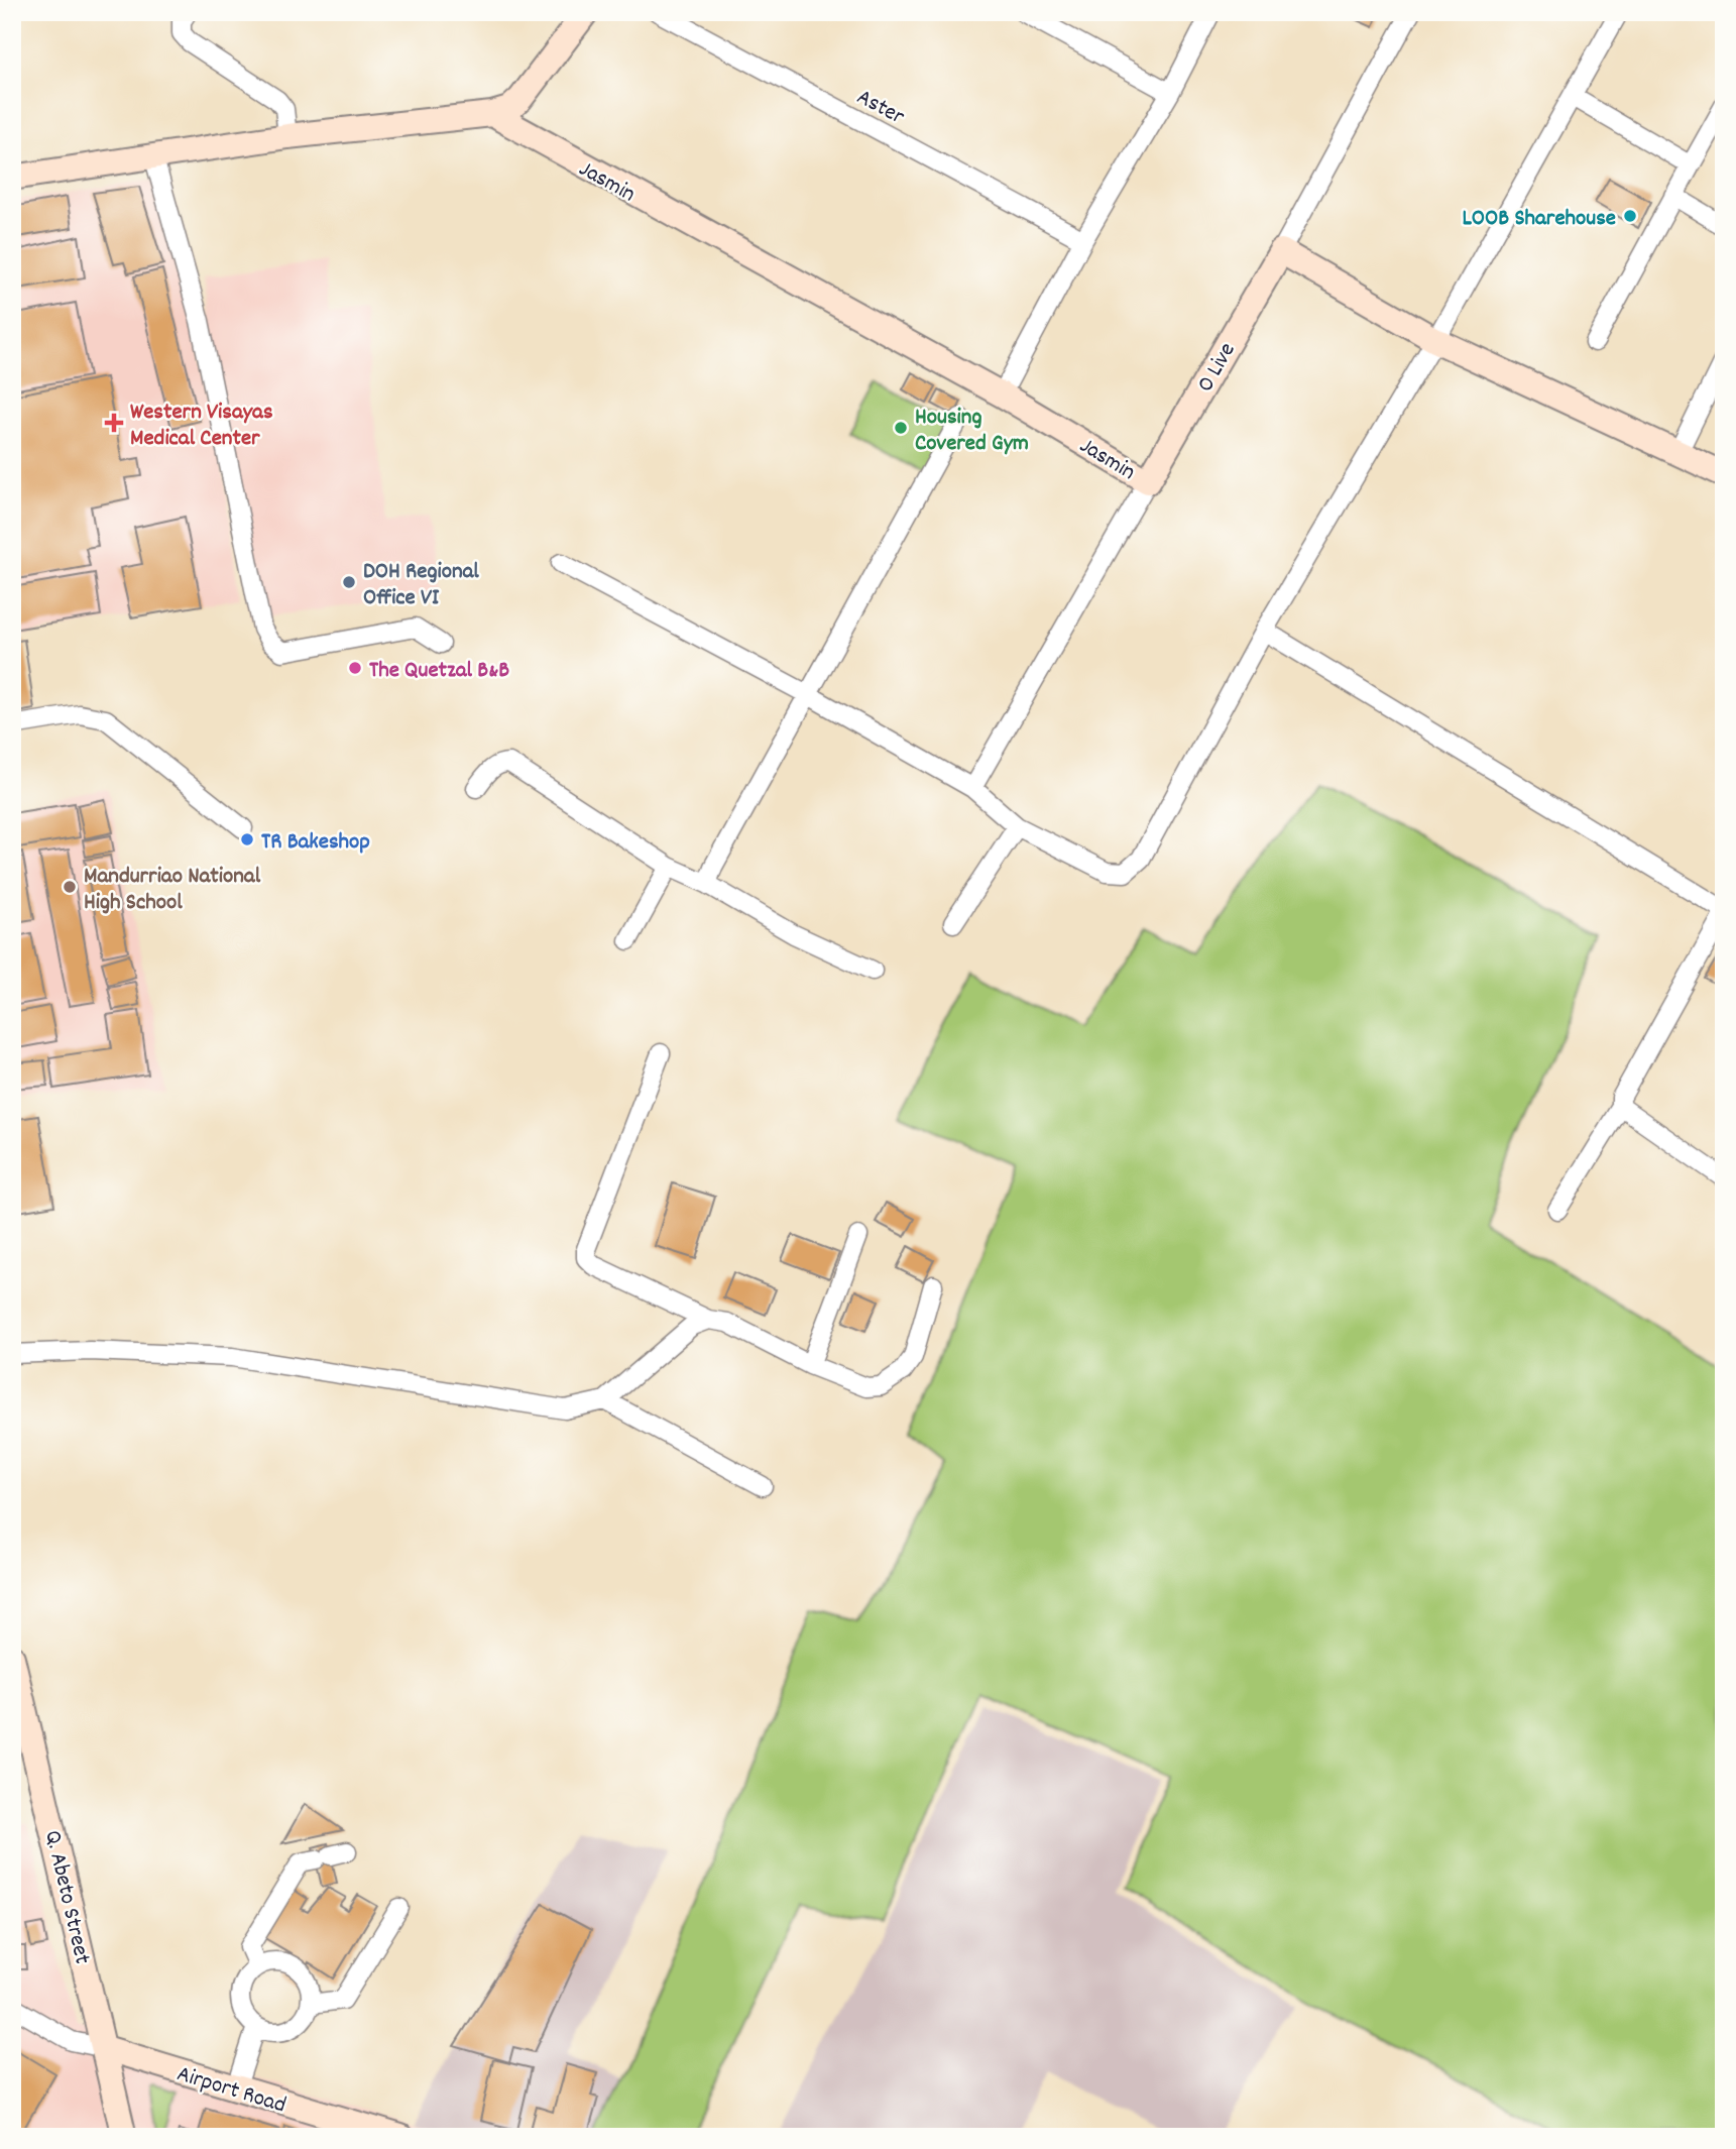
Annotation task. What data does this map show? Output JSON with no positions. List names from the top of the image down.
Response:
{
  "streets": {
    "street": [
      "Aster",
      "Jasmin",
      "O Live",
      "Q. Abeto Street",
      "Airport Road"
    ]
  },
  "crossings": [
    ["Jasmin", "O Live"],
    ["Q. Abeto Street", "Airport Road"]
  ],
  "places": {
    "other": [
      "LOOB Sharehouse",
      "Housing Covered Gym",
      "DOH Regional Office VI",
      "The Quetzal B&B",
      "TR Bakeshop",
      "Mandurriao National High School"
    ],
    "health": ["Western Visayas Medical Center"]
  }
}
